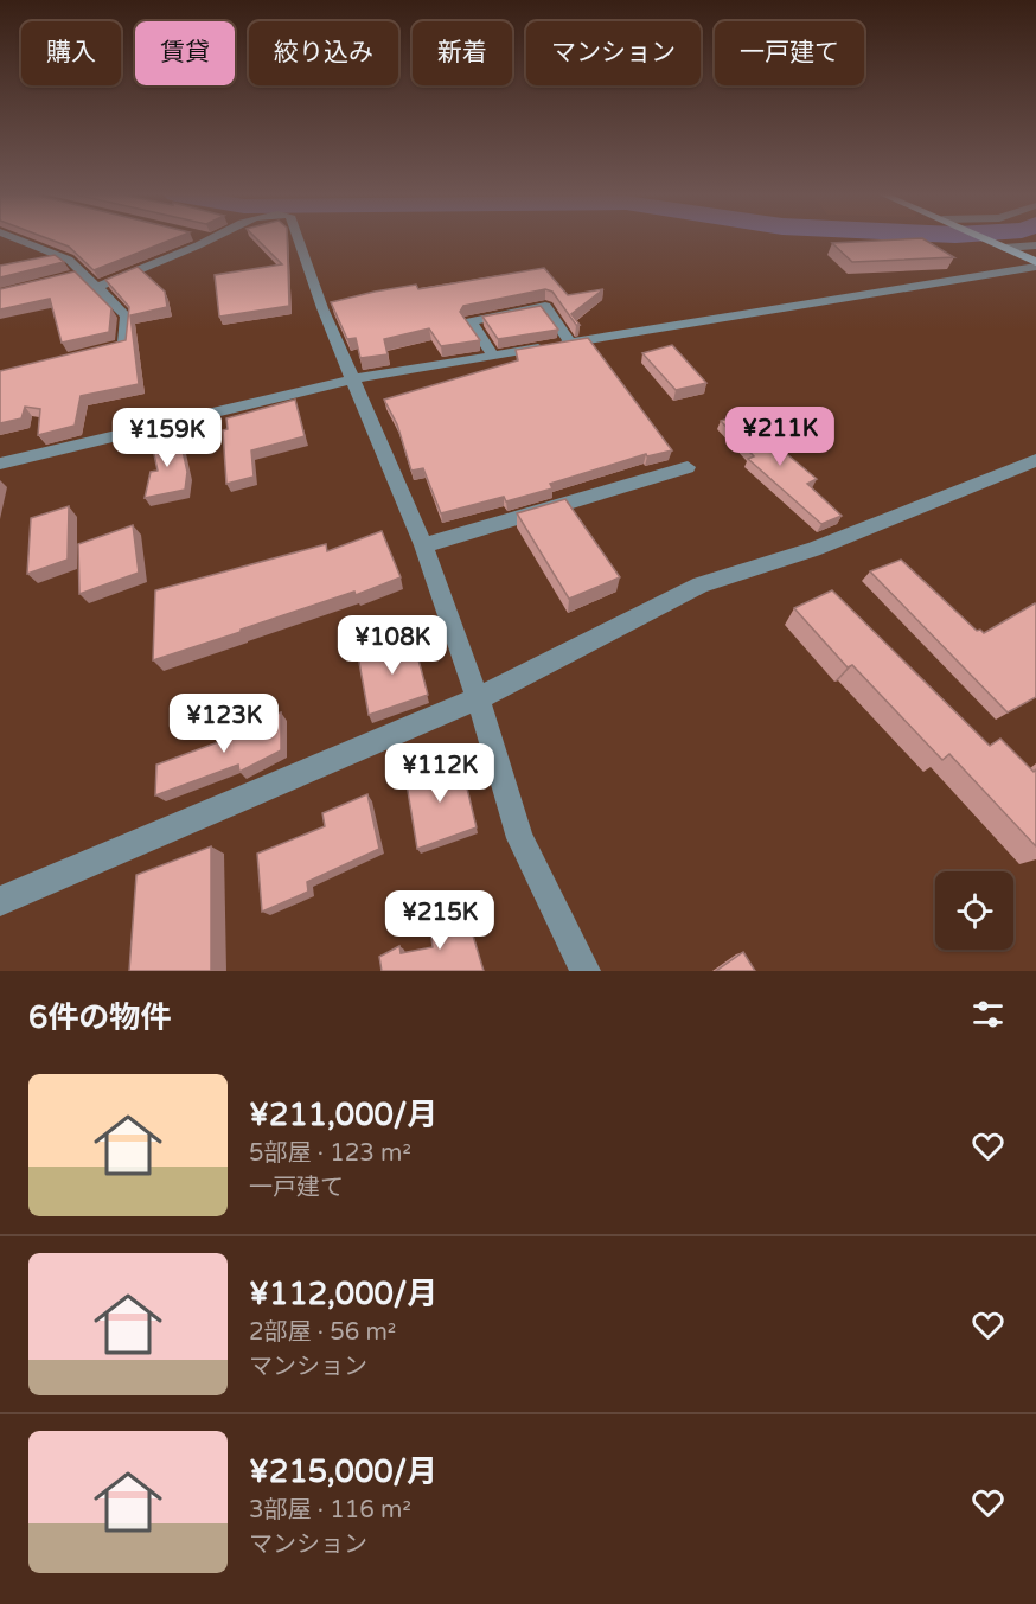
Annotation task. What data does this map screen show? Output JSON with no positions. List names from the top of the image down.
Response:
{
  "page": {
    "chip": [
      "購入",
      "賃貸",
      "絞り込み",
      "新着",
      "マンション",
      "一戸建て"
    ],
    "price": [
      "¥211K",
      "¥159K",
      "¥108K",
      "¥123K",
      "¥112K",
      "¥215K"
    ],
    "heading": "6件の物件",
    "list": [
      {
        "name": "¥211,000/月",
        "note": "5部屋 · 123 m² · 一戸建て"
      },
      {
        "name": "¥112,000/月",
        "note": "2部屋 · 56 m² · マンション"
      },
      {
        "name": "¥215,000/月",
        "note": "3部屋 · 116 m² · マンション"
      }
    ]
  }
}
